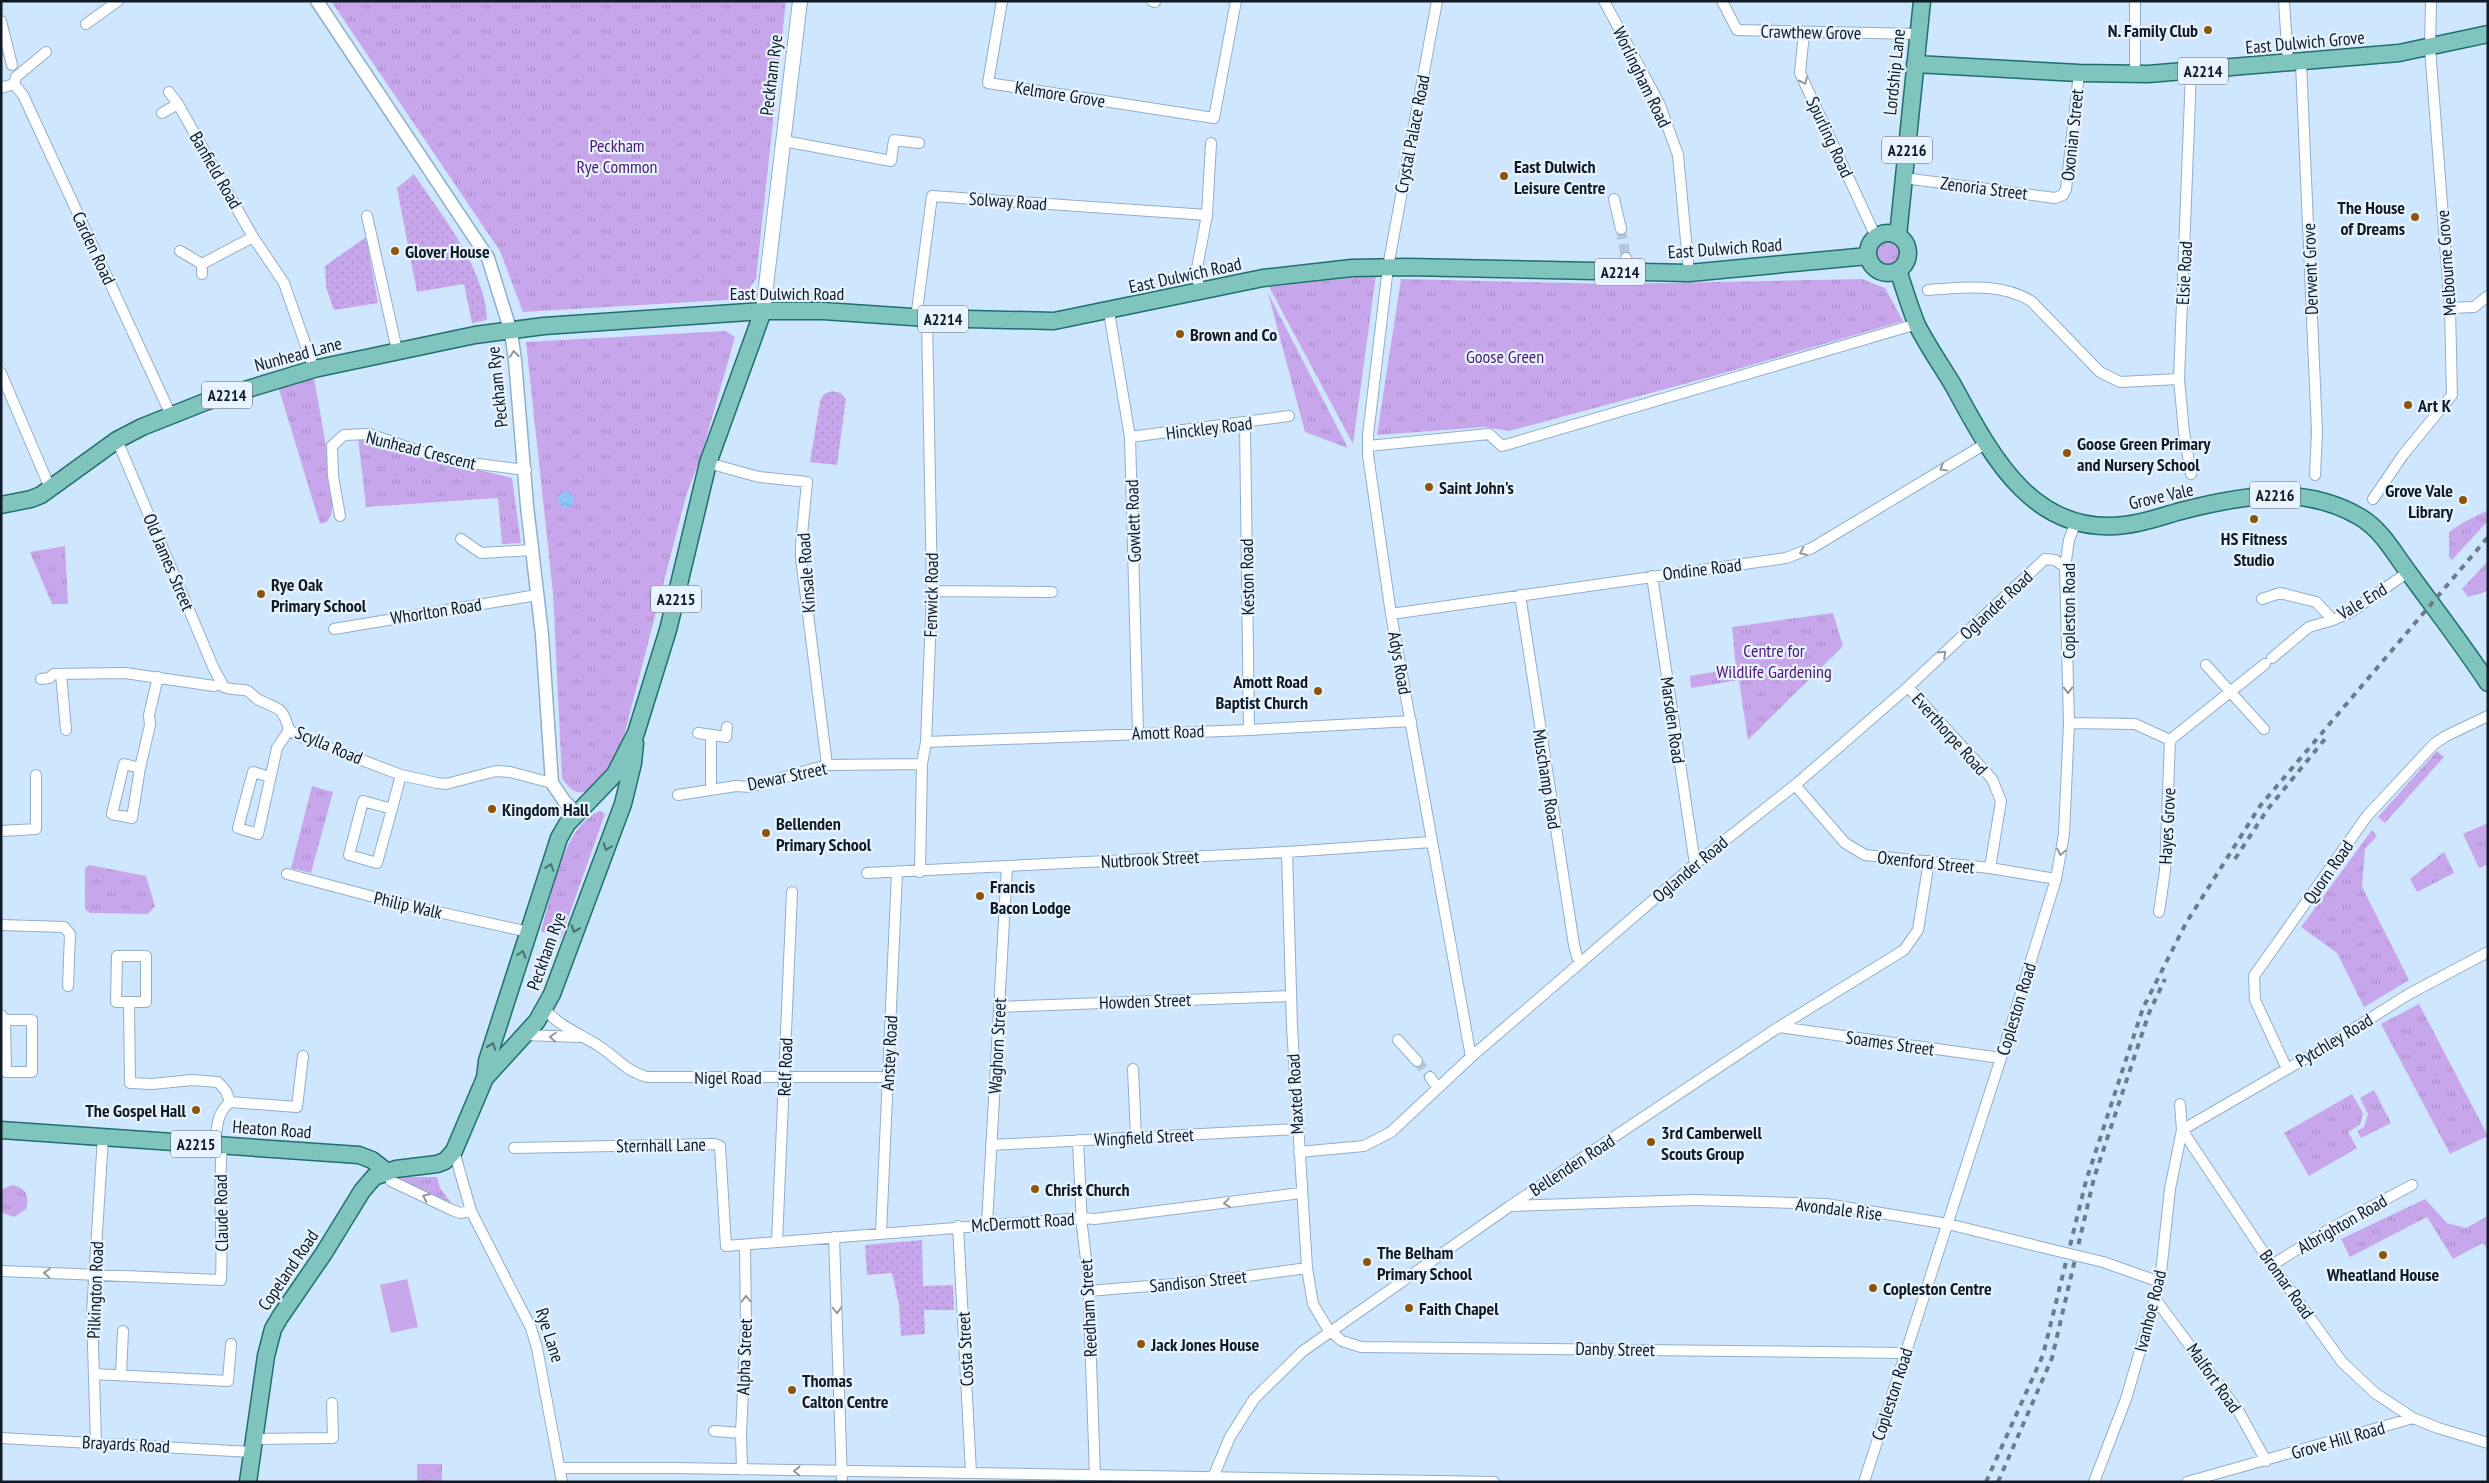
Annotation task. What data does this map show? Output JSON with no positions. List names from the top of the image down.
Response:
{
  "streets": {
    "main road": [
      "East Dulwich Grove",
      "A2214",
      "Lordship Lane",
      "Peckham Rye",
      "A2216",
      "East Dulwich Road",
      "Nunhead Lane",
      "Grove Vale",
      "A2215",
      "Heaton Road",
      "Copeland Road"
    ],
    "street": [
      "Crawthew Grove",
      "Worlingham Road",
      "Kelmore Grove",
      "Crystal Palace Road",
      "Oxonian Street",
      "Spurling Road",
      "Banfield Road",
      "Zenoria Street",
      "Solway Road",
      "Carden Road",
      "Melbourne Grove",
      "Derwent Grove",
      "Elsie Road",
      "Hinckley Road",
      "Nunhead Crescent",
      "Gowlett Road",
      "Old James Street",
      "Ondine Road",
      "Kinsale Road",
      "Keston Road",
      "Fenwick Road",
      "Vale End",
      "Oglander Road",
      "Whorlton Road",
      "Copleston Road",
      "Adys Road",
      "Marsden Road",
      "Amott Road",
      "Everthorpe Road",
      "Scylla Road",
      "Dewar Street",
      "Muschamp Road",
      "Hayes Grove",
      "Nutbrook Street",
      "Oxenford Street",
      "Quorn Road",
      "Philip Walk",
      "Howden Street",
      "Pytchley Road",
      "Soames Street",
      "Waghorn Street",
      "Anstey Road",
      "Relf Road",
      "Nigel Road",
      "Maxted Road",
      "Wingfield Street",
      "Sternhall Lane",
      "Bellenden Road",
      "Avondale Rise",
      "Claude Road",
      "McDermott Road",
      "Albrighton Road",
      "Sandison Street",
      "Bromar Road",
      "Pilkington Road",
      "Reedham Street",
      "Ivanhoe Road",
      "Rye Lane",
      "Costa Street",
      "Danby Street",
      "Alpha Street",
      "Malfort Road",
      "Grove Hill Road",
      "Brayards Road"
    ]
  },
  "crossings": [
    ["Crawthew Grove", "Lordship Lane"],
    ["Crawthew Grove", "Spurling Road"],
    ["East Dulwich Grove", "Lordship Lane"],
    ["East Dulwich Grove", "Oxonian Street"],
    ["East Dulwich Grove", "Melbourne Grove"],
    ["East Dulwich Grove", "Derwent Grove"],
    ["East Dulwich Grove", "Elsie Road"],
    ["Lordship Lane", "Spurling Road"],
    ["Lordship Lane", "A2216"],
    ["Lordship Lane", "Zenoria Street"],
    ["Lordship Lane", "East Dulwich Road"],
    ["Lordship Lane", "Grove Vale"],
    ["Peckham Rye", "East Dulwich Road"],
    ["Peckham Rye", "Nunhead Lane"],
    ["Peckham Rye", "Nunhead Crescent"],
    ["Peckham Rye", "Kinsale Road"],
    ["Peckham Rye", "A2215"],
    ["Peckham Rye", "Whorlton Road"],
    ["Peckham Rye", "Scylla Road"],
    ["Peckham Rye", "Philip Walk"],
    ["Peckham Rye", "Nigel Road"],
    ["Worlingham Road", "East Dulwich Road"],
    ["Crystal Palace Road", "East Dulwich Road"],
    ["Crystal Palace Road", "Adys Road"],
    ["Oxonian Street", "Zenoria Street"],
    ["Spurling Road", "A2216"],
    ["Spurling Road", "East Dulwich Road"],
    ["Spurling Road", "Grove Vale"],
    ["A2216", "East Dulwich Road"],
    ["A2216", "Grove Vale"],
    ["Banfield Road", "Nunhead Lane"],
    ["Solway Road", "East Dulwich Road"],
    ["Solway Road", "Fenwick Road"],
    ["Carden Road", "Nunhead Lane"],
    ["East Dulwich Road", "Nunhead Lane"],
    ["East Dulwich Road", "Grove Vale"],
    ["East Dulwich Road", "Gowlett Road"],
    ["East Dulwich Road", "Fenwick Road"],
    ["East Dulwich Road", "Adys Road"],
    ["Nunhead Lane", "Old James Street"],
    ["Hinckley Road", "Gowlett Road"],
    ["Hinckley Road", "Keston Road"],
    ["Grove Vale", "Ondine Road"],
    ["Grove Vale", "Vale End"],
    ["Grove Vale", "Copleston Road"],
    ["Gowlett Road", "Amott Road"],
    ["Old James Street", "Scylla Road"],
    ["Ondine Road", "Adys Road"],
    ["Ondine Road", "Marsden Road"],
    ["Ondine Road", "Muschamp Road"],
    ["Kinsale Road", "Dewar Street"],
    ["Keston Road", "Amott Road"],
    ["Fenwick Road", "Amott Road"],
    ["Fenwick Road", "Dewar Street"],
    ["Fenwick Road", "Nutbrook Street"],
    ["A2215", "Philip Walk"],
    ["A2215", "Copeland Road"],
    ["A2215", "Rye Lane"],
    ["Oglander Road", "Copleston Road"],
    ["Oglander Road", "Adys Road"],
    ["Oglander Road", "Marsden Road"],
    ["Oglander Road", "Everthorpe Road"],
    ["Oglander Road", "Muschamp Road"],
    ["Oglander Road", "Oxenford Street"],
    ["Oglander Road", "Maxted Road"],
    ["Copleston Road", "Oxenford Street"],
    ["Copleston Road", "Soames Street"],
    ["Copleston Road", "Avondale Rise"],
    ["Copleston Road", "Danby Street"],
    ["Adys Road", "Amott Road"],
    ["Adys Road", "Nutbrook Street"],
    ["Everthorpe Road", "Oxenford Street"],
    ["Nutbrook Street", "Waghorn Street"],
    ["Nutbrook Street", "Anstey Road"],
    ["Nutbrook Street", "Maxted Road"],
    ["Oxenford Street", "Bellenden Road"],
    ["Quorn Road", "Pytchley Road"],
    ["Howden Street", "Waghorn Street"],
    ["Howden Street", "Maxted Road"],
    ["Pytchley Road", "Bromar Road"],
    ["Pytchley Road", "Ivanhoe Road"],
    ["Soames Street", "Bellenden Road"],
    ["Waghorn Street", "Wingfield Street"],
    ["Waghorn Street", "McDermott Road"],
    ["Anstey Road", "Nigel Road"],
    ["Anstey Road", "McDermott Road"],
    ["Relf Road", "Nigel Road"],
    ["Relf Road", "McDermott Road"],
    ["Maxted Road", "Wingfield Street"],
    ["Maxted Road", "Bellenden Road"],
    ["Maxted Road", "McDermott Road"],
    ["Maxted Road", "Sandison Street"],
    ["Maxted Road", "Danby Street"],
    ["Heaton Road", "Claude Road"],
    ["Heaton Road", "Copeland Road"],
    ["Heaton Road", "Pilkington Road"],
    ["Wingfield Street", "Reedham Street"],
    ["Sternhall Lane", "McDermott Road"],
    ["Sternhall Lane", "Alpha Street"],
    ["Bellenden Road", "Avondale Rise"],
    ["Bellenden Road", "Danby Street"],
    ["Avondale Rise", "Ivanhoe Road"],
    ["Claude Road", "Pilkington Road"],
    ["McDermott Road", "Reedham Street"],
    ["McDermott Road", "Costa Street"],
    ["McDermott Road", "Alpha Street"],
    ["Albrighton Road", "Bromar Road"],
    ["Copeland Road", "Rye Lane"],
    ["Copeland Road", "Brayards Road"],
    ["Sandison Street", "Reedham Street"],
    ["Bromar Road", "Ivanhoe Road"],
    ["Bromar Road", "Grove Hill Road"],
    ["Pilkington Road", "Brayards Road"],
    ["Ivanhoe Road", "Malfort Road"],
    ["Malfort Road", "Grove Hill Road"]
  ],
  "one_way": [
    "Spurling Road",
    "Ondine Road",
    "McDermott Road",
    "Alpha Street"
  ],
  "parks": ["Peckham Rye Common", "Goose Green", "Centre for Wildlife Gardening"],
  "places": [
    "N. Family Club",
    "East Dulwich Leisure Centre",
    "The House of Dreams",
    "Glover House",
    "Brown and Co",
    "Art K",
    "Goose Green Primary and Nursery School",
    "Saint John's",
    "Grove Vale Library",
    "HS Fitness Studio",
    "Rye Oak Primary School",
    "Amott Road Baptist Church",
    "Kingdom Hall",
    "Bellenden Primary School",
    "Francis Bacon Lodge",
    "The Gospel Hall",
    "3rd Camberwell Scouts Group",
    "Christ Church",
    "Wheatland House",
    "The Belham Primary School",
    "Copleston Centre",
    "Faith Chapel",
    "Jack Jones House",
    "Thomas Calton Centre"
  ]
}
